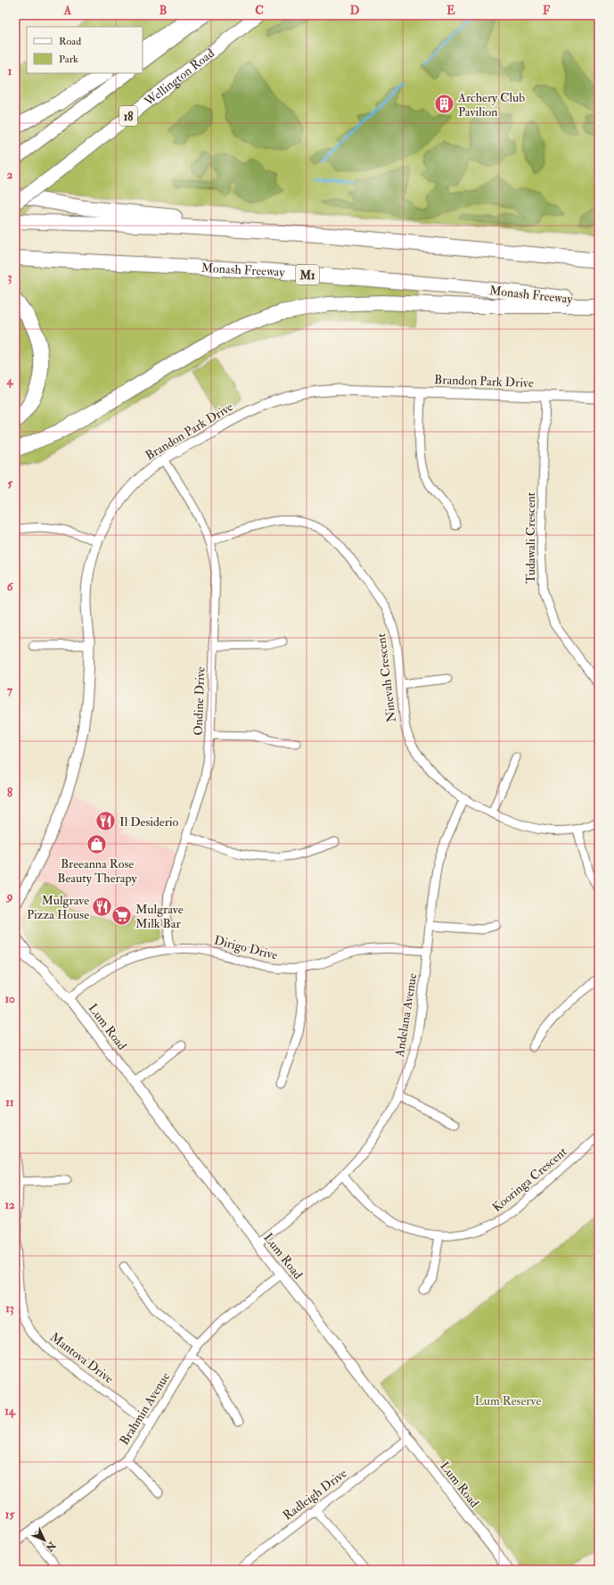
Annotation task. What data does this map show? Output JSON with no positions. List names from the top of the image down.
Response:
{
  "streets": {
    "highway": [
      "Wellington Road",
      "18",
      "Monash Freeway",
      "M1"
    ],
    "street": [
      "Brandon Park Drive",
      "Tudawali Crescent",
      "Ninevah Crescent",
      "Ondine Drive",
      "Dirigo Drive",
      "Andelana Avenue",
      "Lum Road",
      "Kooringa Crescent",
      "Mantova Drive",
      "Brahmin Avenue",
      "Radleigh Drive"
    ]
  },
  "crossings": [
    ["Brandon Park Drive", "Tudawali Crescent"],
    ["Brandon Park Drive", "Ondine Drive"],
    ["Ninevah Crescent", "Ondine Drive"],
    ["Ninevah Crescent", "Andelana Avenue"],
    ["Ondine Drive", "Dirigo Drive"],
    ["Dirigo Drive", "Andelana Avenue"],
    ["Dirigo Drive", "Lum Road"],
    ["Andelana Avenue", "Lum Road"],
    ["Andelana Avenue", "Kooringa Crescent"],
    ["Lum Road", "Brahmin Avenue"],
    ["Lum Road", "Radleigh Drive"],
    ["Mantova Drive", "Brahmin Avenue"]
  ],
  "parks": ["Lum Reserve"],
  "places": {
    "building": ["Archery Club Pavilion"],
    "restaurant": ["Il Desiderio", "Mulgrave Pizza House"],
    "shop": ["Breeanna Rose Beauty Therapy"],
    "supermarket": ["Mulgrave Milk Bar"]
  },
  "legend": ["Road", "Park"],
  "north": "bottom right",
  "grid": {
    "columns": [
      "A",
      "B",
      "C",
      "D",
      "E",
      "F"
    ],
    "rows": [
      "1",
      "2",
      "3",
      "4",
      "5",
      "6",
      "7",
      "8",
      "9",
      "10",
      "11",
      "12",
      "13",
      "14",
      "15"
    ]
  }
}
